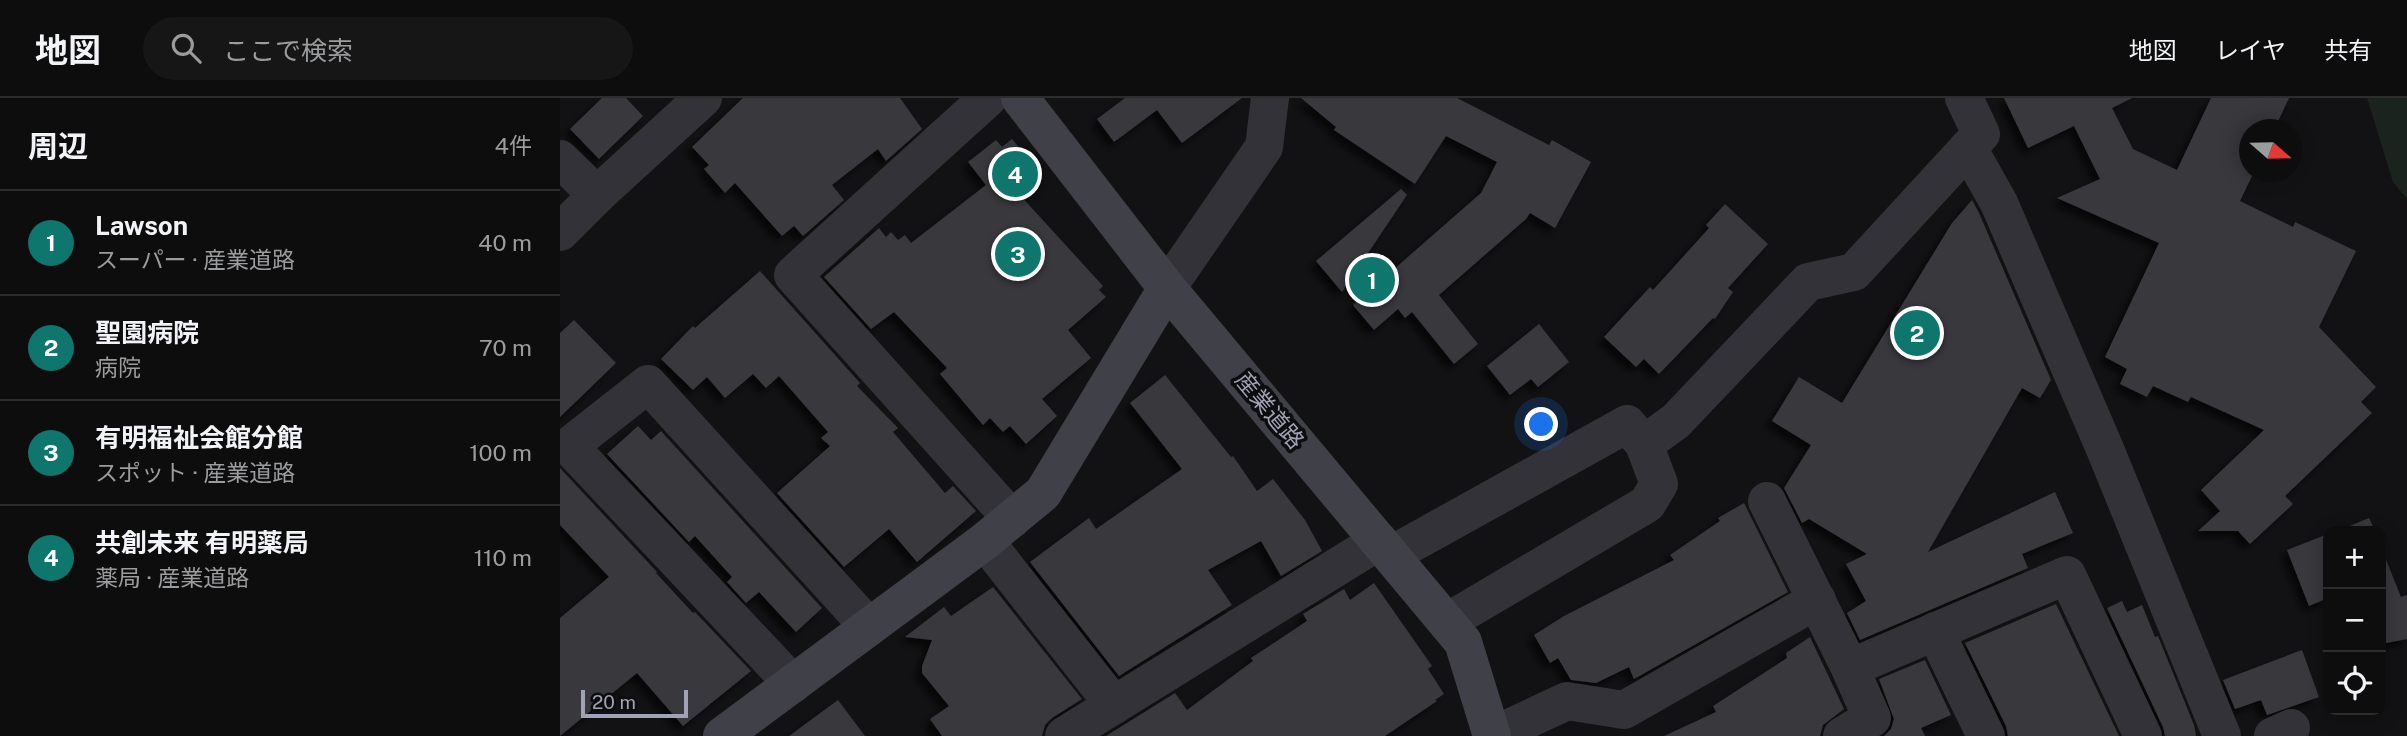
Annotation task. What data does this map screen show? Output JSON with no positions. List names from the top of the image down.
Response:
{
  "streets": {
    "street": ["産業道路"]
  },
  "scale_bar": "20 m",
  "north": "right",
  "page": {
    "header": "地図",
    "search": "ここで検索",
    "nav": ["地図", "レイヤ", "共有"],
    "heading": ["周辺", "4件"],
    "pins": [
      "4",
      "3",
      "1",
      "2"
    ],
    "list": [
      {
        "mark": "1",
        "name": "Lawson",
        "note": "スーパー · 産業道路",
        "value": "40 m"
      },
      {
        "mark": "2",
        "name": "聖園病院",
        "note": "病院",
        "value": "70 m"
      },
      {
        "mark": "3",
        "name": "有明福祉会館分館",
        "note": "スポット · 産業道路",
        "value": "100 m"
      },
      {
        "mark": "4",
        "name": "共創未来 有明薬局",
        "note": "薬局 · 産業道路",
        "value": "110 m"
      }
    ],
    "map_buttons": ["+", "−"],
    "scale": "20 m"
  }
}
